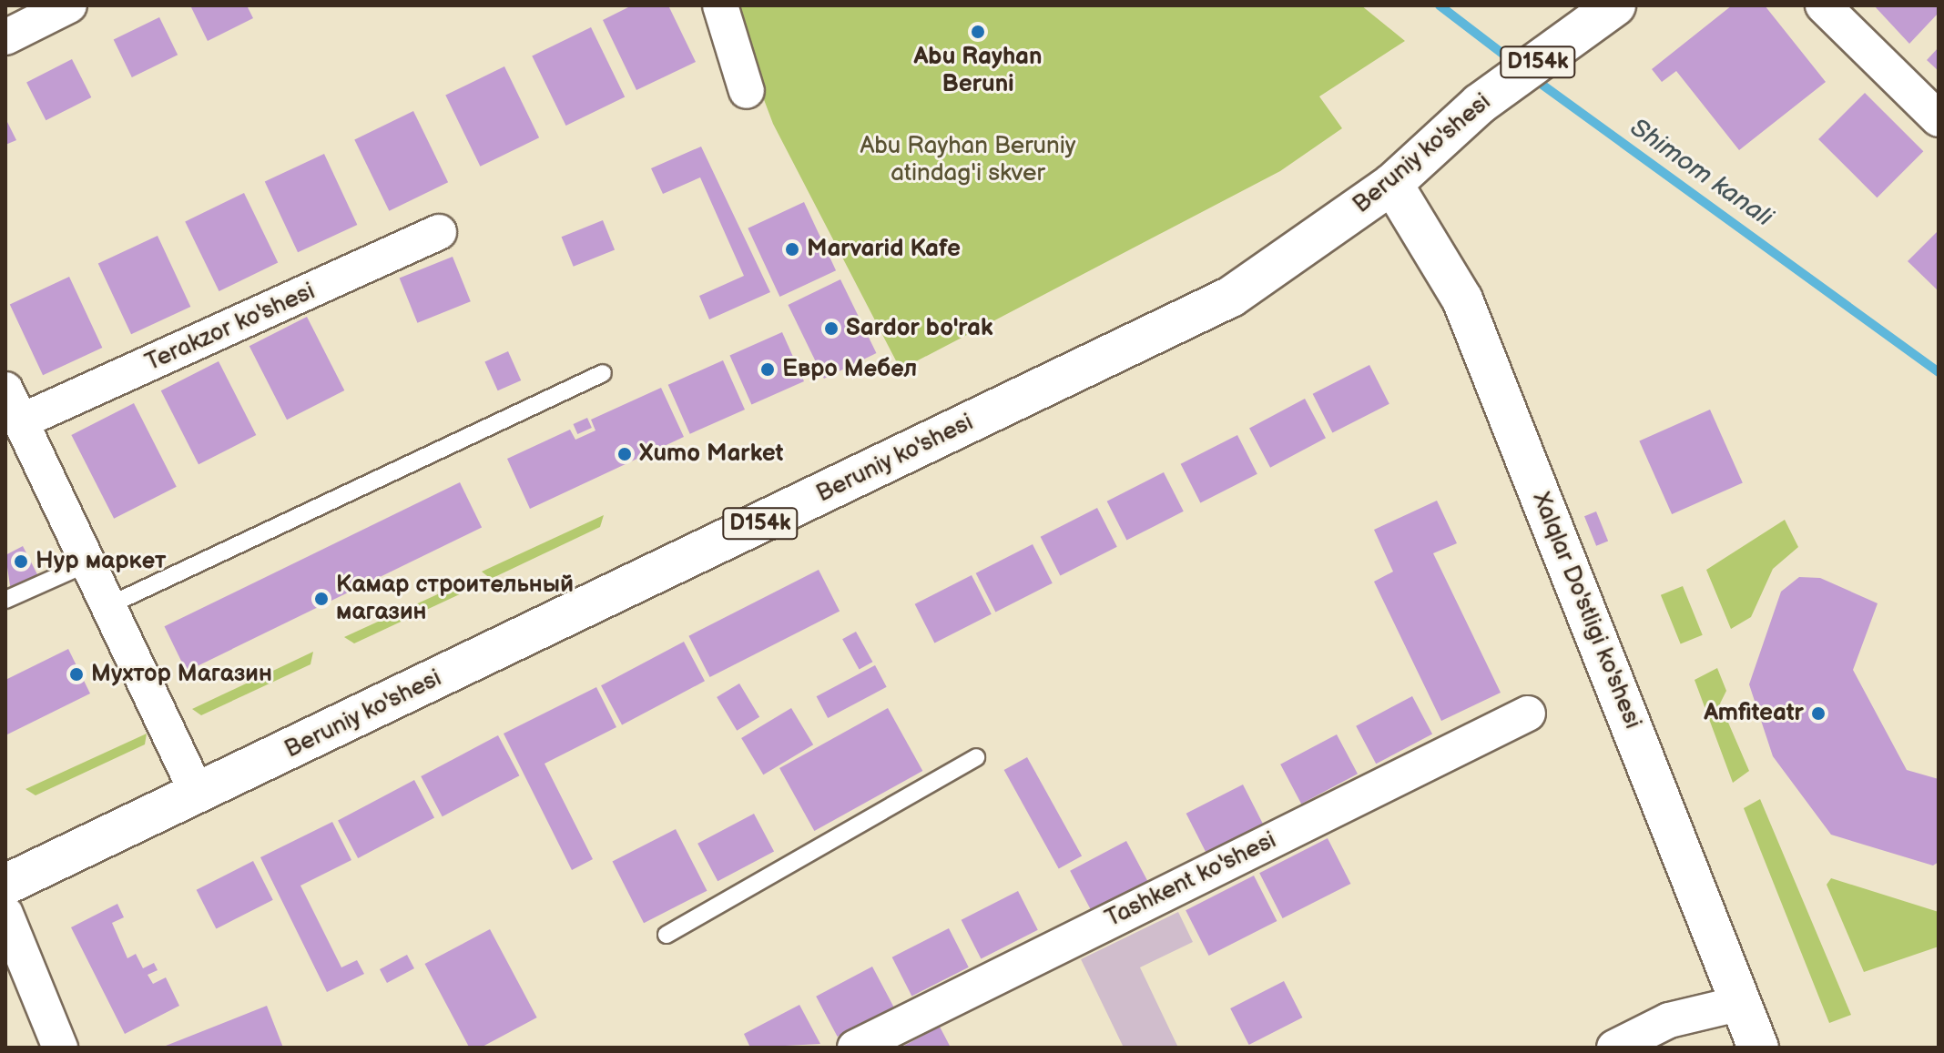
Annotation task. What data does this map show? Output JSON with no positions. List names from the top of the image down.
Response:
{
  "streets": {
    "main road": ["D154k", "Beruniy ko'shesi", "Xalqlar Do'stligi ko'shesi"],
    "street": ["Terakzor ko'shesi", "Tashkent ko'shesi"]
  },
  "crossings": [
    ["Beruniy ko'shesi", "Xalqlar Do'stligi ko'shesi"]
  ],
  "water": ["Shimom kanali"],
  "parks": ["Abu Rayhan Beruniy atindag'i skver"],
  "places": [
    "Abu Rayhan Beruni",
    "Marvarid Kafe",
    "Sardor bo'rak",
    "Евро Мебел",
    "Xumo Market",
    "Нур маркет",
    "Камар строительный магазин",
    "Мухтор Магазин",
    "Amfiteatr"
  ]
}
